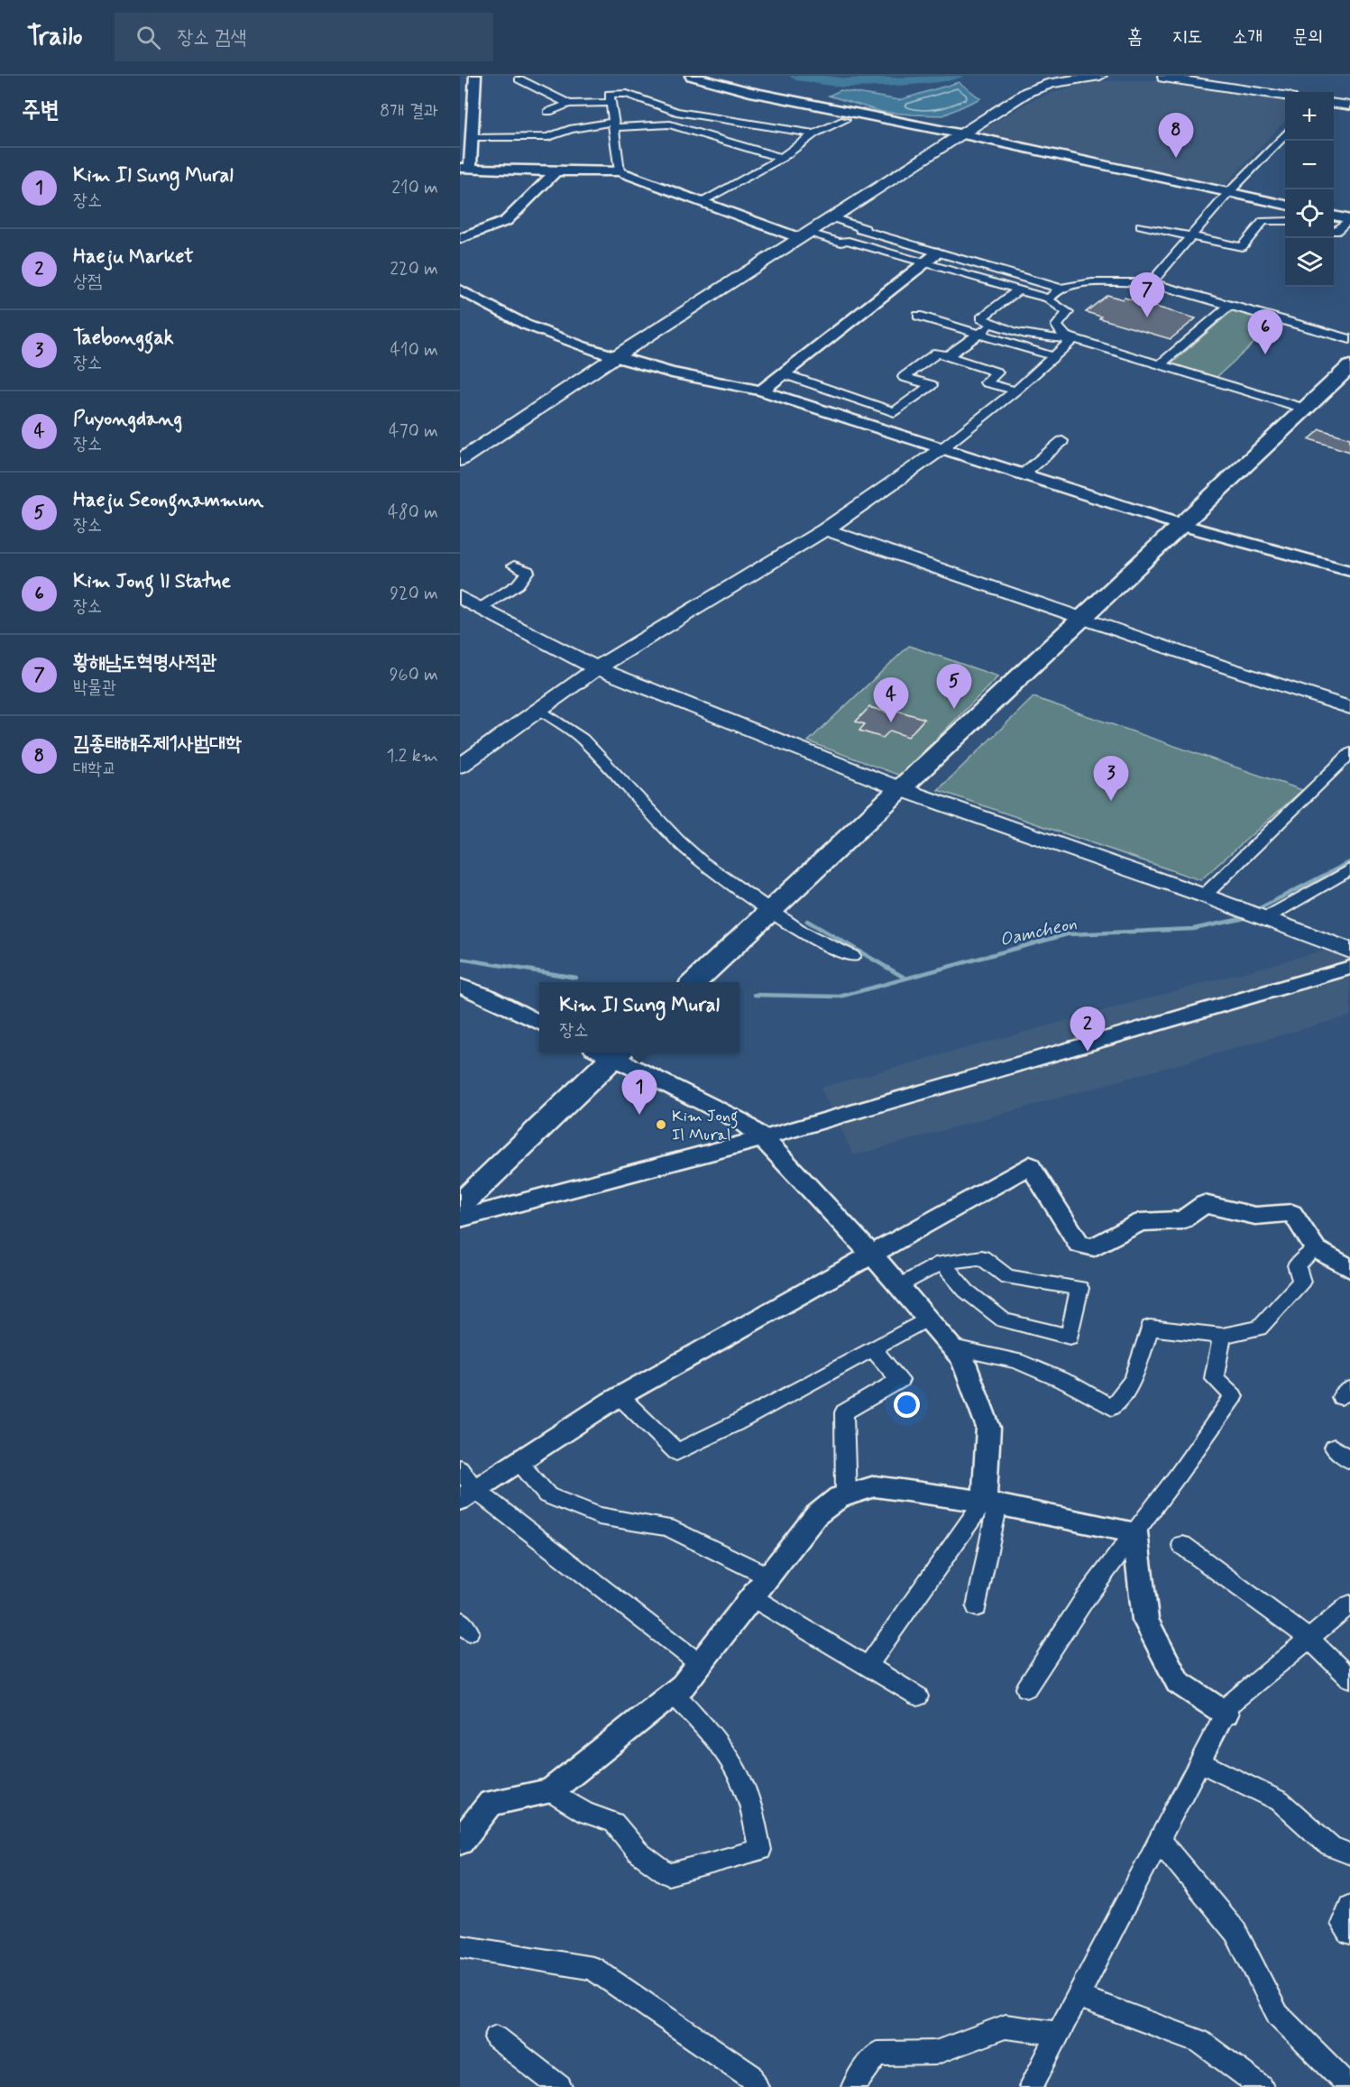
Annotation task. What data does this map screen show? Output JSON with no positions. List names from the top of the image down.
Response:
{
  "water": ["Oamcheon"],
  "places": ["Kim Jong Il Mural"],
  "page": {
    "header": "Trailo",
    "search": "장소 검색",
    "nav": [
      "홈",
      "지도",
      "소개",
      "문의"
    ],
    "heading": ["주변", "8개 결과"],
    "map_buttons": ["+", "−"],
    "pins": [
      "8",
      "7",
      "6",
      "5",
      "4",
      "3",
      "2",
      "1"
    ],
    "list": [
      {
        "mark": "1",
        "name": "Kim Il Sung Mural",
        "note": "장소",
        "value": "210 m"
      },
      {
        "mark": "2",
        "name": "Haeju Market",
        "note": "상점",
        "value": "220 m"
      },
      {
        "mark": "3",
        "name": "Taebonggak",
        "note": "장소",
        "value": "410 m"
      },
      {
        "mark": "4",
        "name": "Puyongdang",
        "note": "장소",
        "value": "470 m"
      },
      {
        "mark": "5",
        "name": "Haeju Seongnammun",
        "note": "장소",
        "value": "480 m"
      },
      {
        "mark": "6",
        "name": "Kim Jong Il Statue",
        "note": "장소",
        "value": "920 m"
      },
      {
        "mark": "7",
        "name": "황해남도혁명사적관",
        "note": "박물관",
        "value": "960 m"
      },
      {
        "mark": "8",
        "name": "김종태해주제1사범대학",
        "note": "대학교",
        "value": "1.2 km"
      }
    ],
    "popup": ["Kim Il Sung Mural", "장소"]
  }
}
